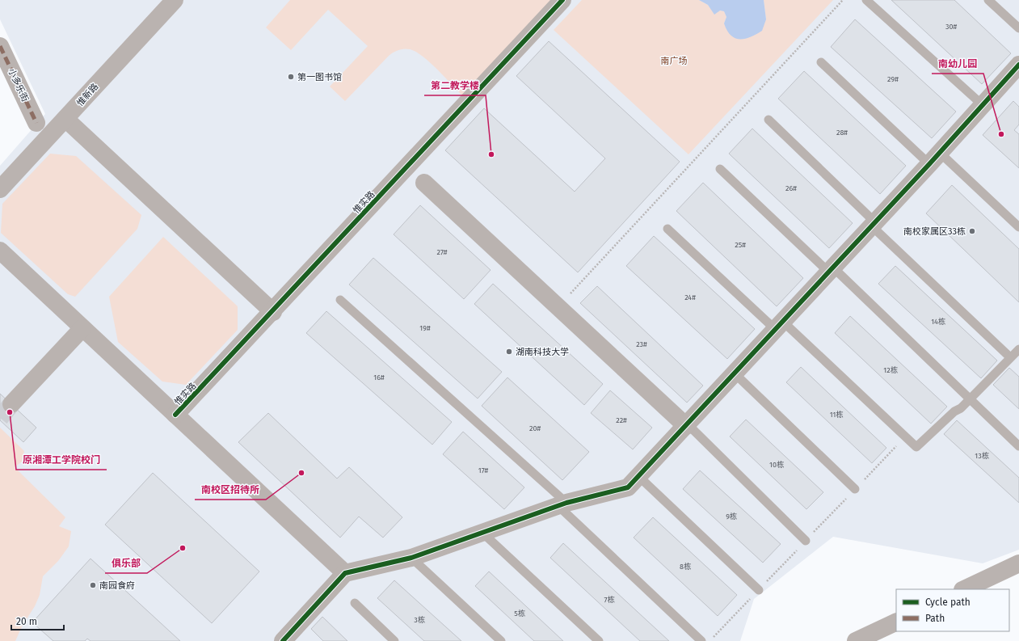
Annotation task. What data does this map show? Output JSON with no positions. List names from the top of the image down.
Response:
{
  "streets": {
    "street": ["小多乐街", "惟新路", "惟实路"]
  },
  "parks": ["南广场"],
  "places": [
    "第一图书馆",
    "南幼儿园",
    "第二教学楼",
    "南校家属区33栋",
    "湖南科技大学",
    "原湘潭工学院校门",
    "南校区招待所",
    "俱乐部",
    "南园食府"
  ],
  "house_numbers": [
    "30#",
    "29#",
    "28#",
    "26#",
    "25#",
    "27#",
    "24#",
    "14栋",
    "19#",
    "23#",
    "12栋",
    "16#",
    "11栋",
    "22#",
    "20#",
    "13栋",
    "10栋",
    "17#",
    "9栋",
    "8栋",
    "7栋",
    "5栋",
    "3栋"
  ],
  "legend": ["Cycle path", "Path"],
  "scale_bar": "20 m"
}
